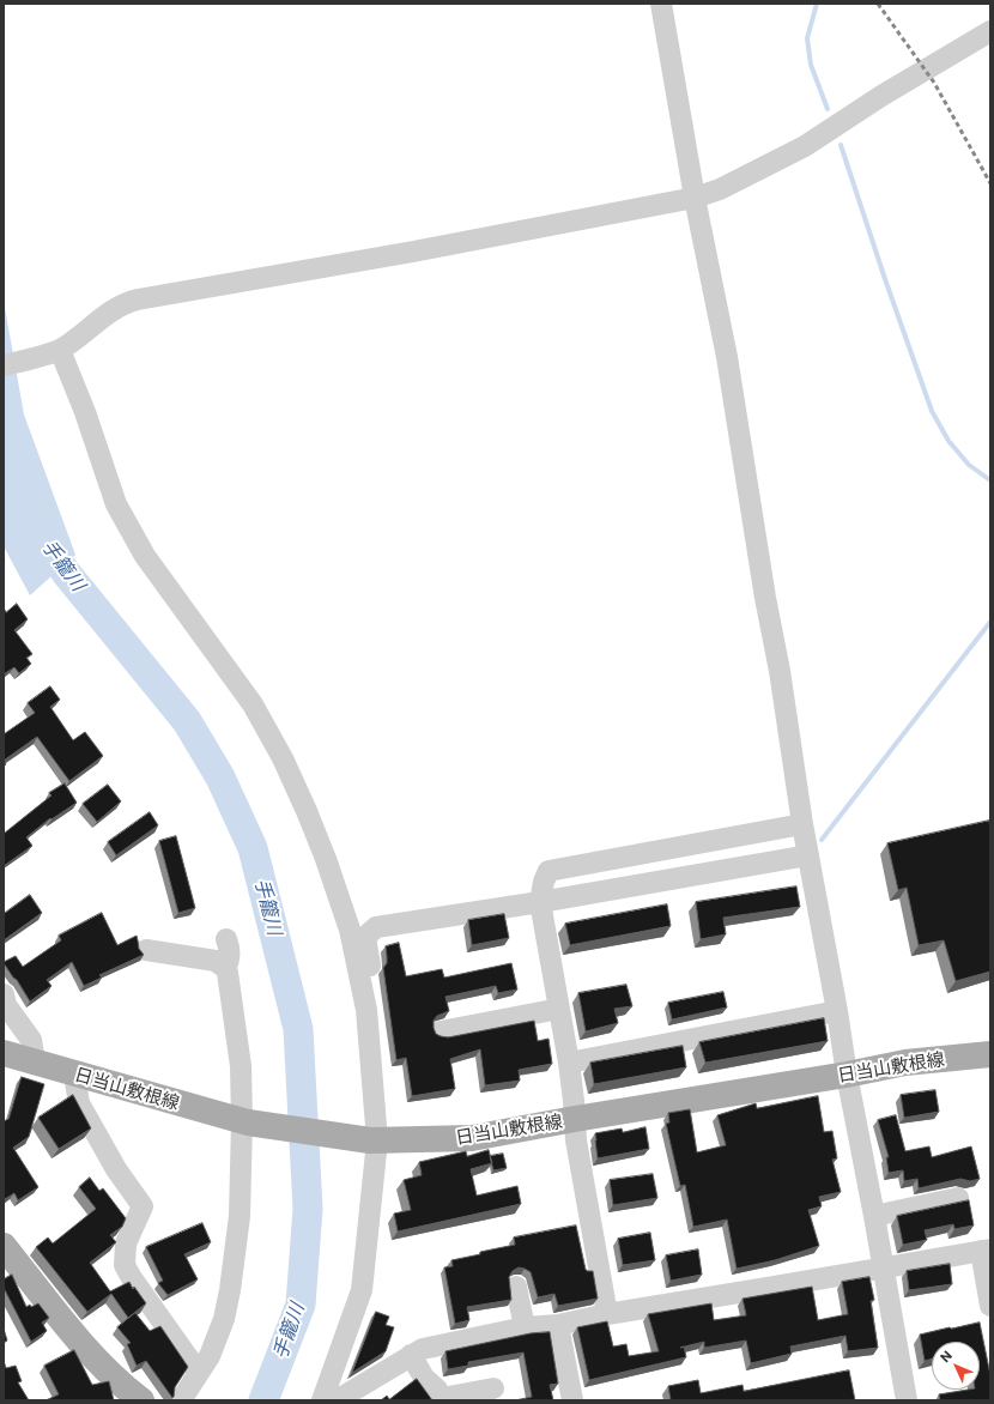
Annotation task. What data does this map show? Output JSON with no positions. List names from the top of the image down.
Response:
{
  "streets": {
    "main road": ["日当山敷根線"]
  },
  "water": ["手籠川"],
  "north": "top left"
}
